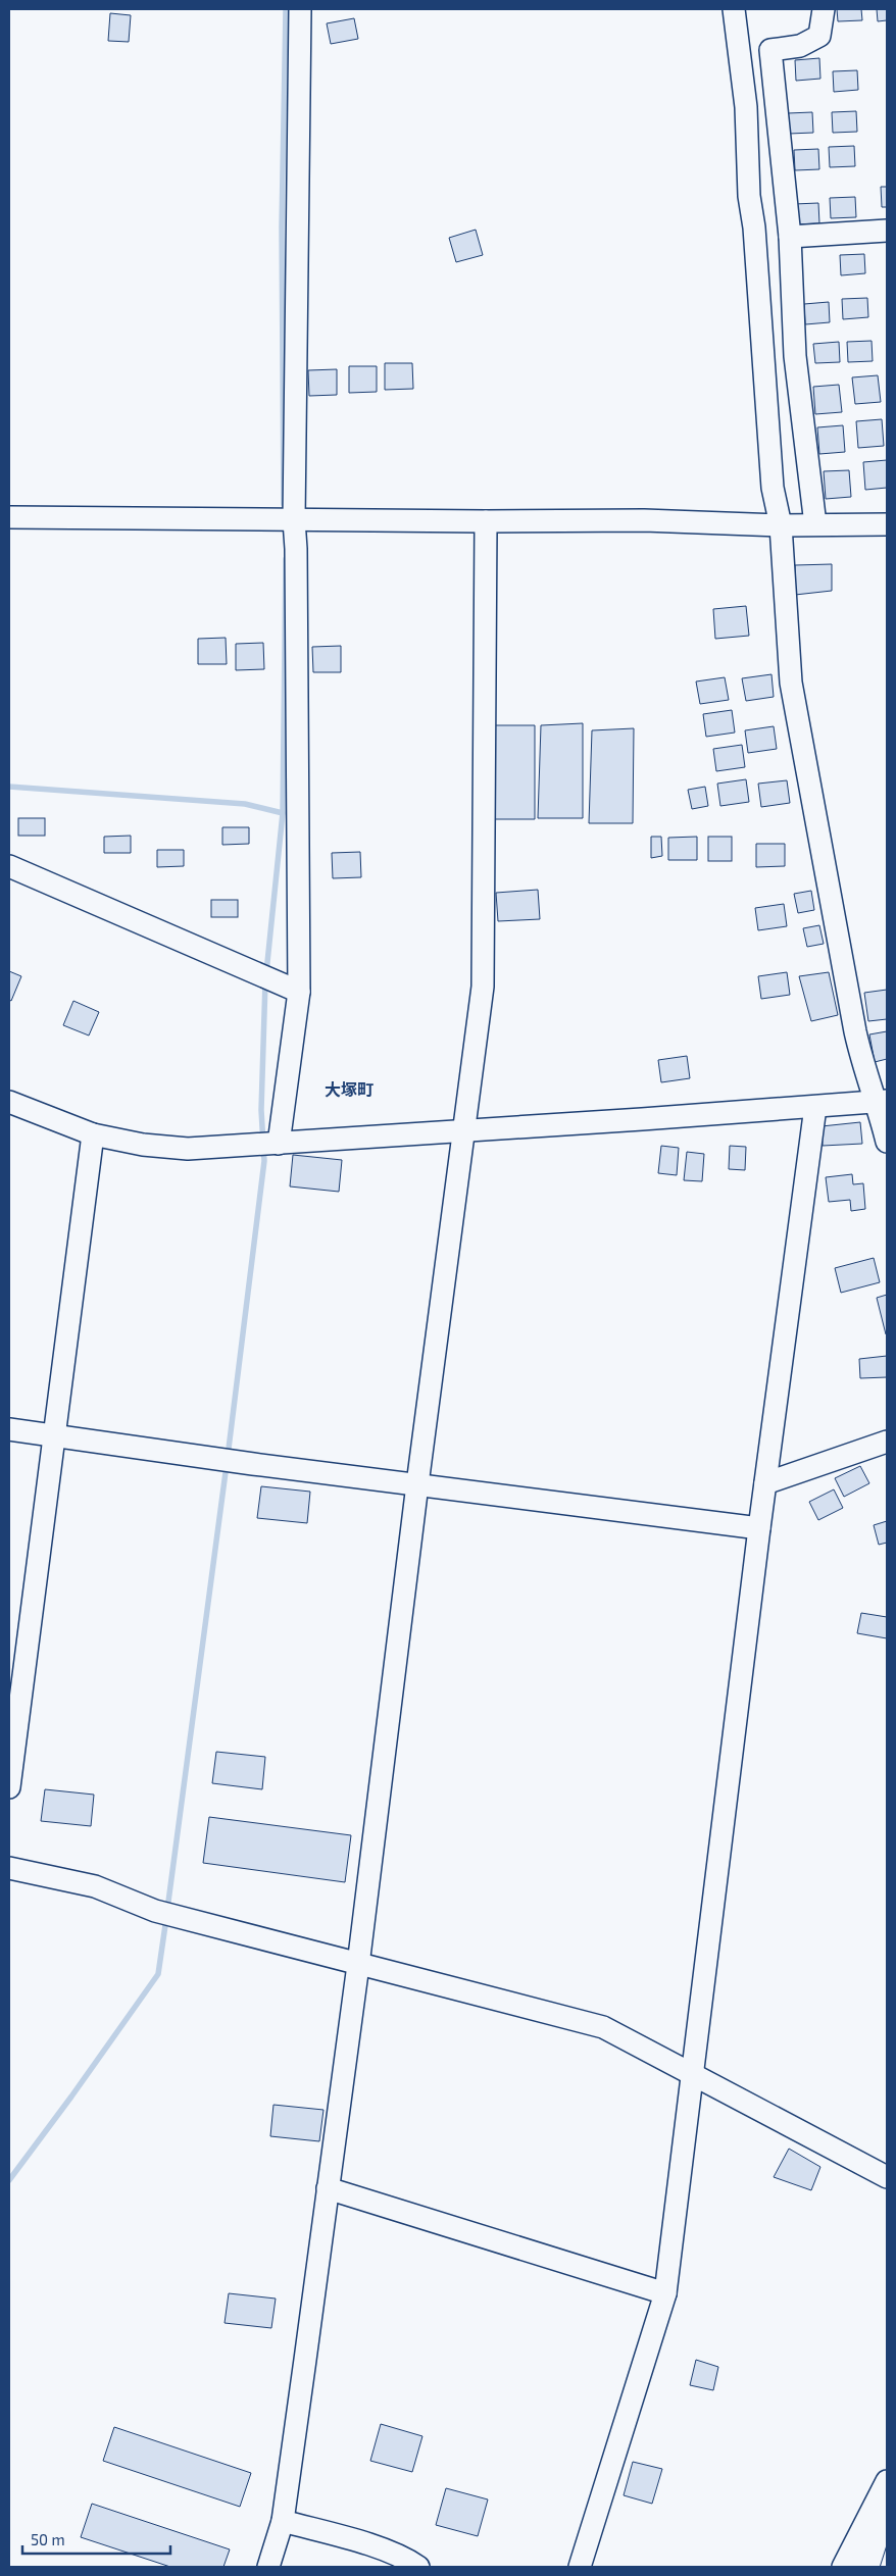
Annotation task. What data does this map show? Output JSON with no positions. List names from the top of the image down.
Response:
{
  "districts": ["大塚町"],
  "scale_bar": "50 m"
}
